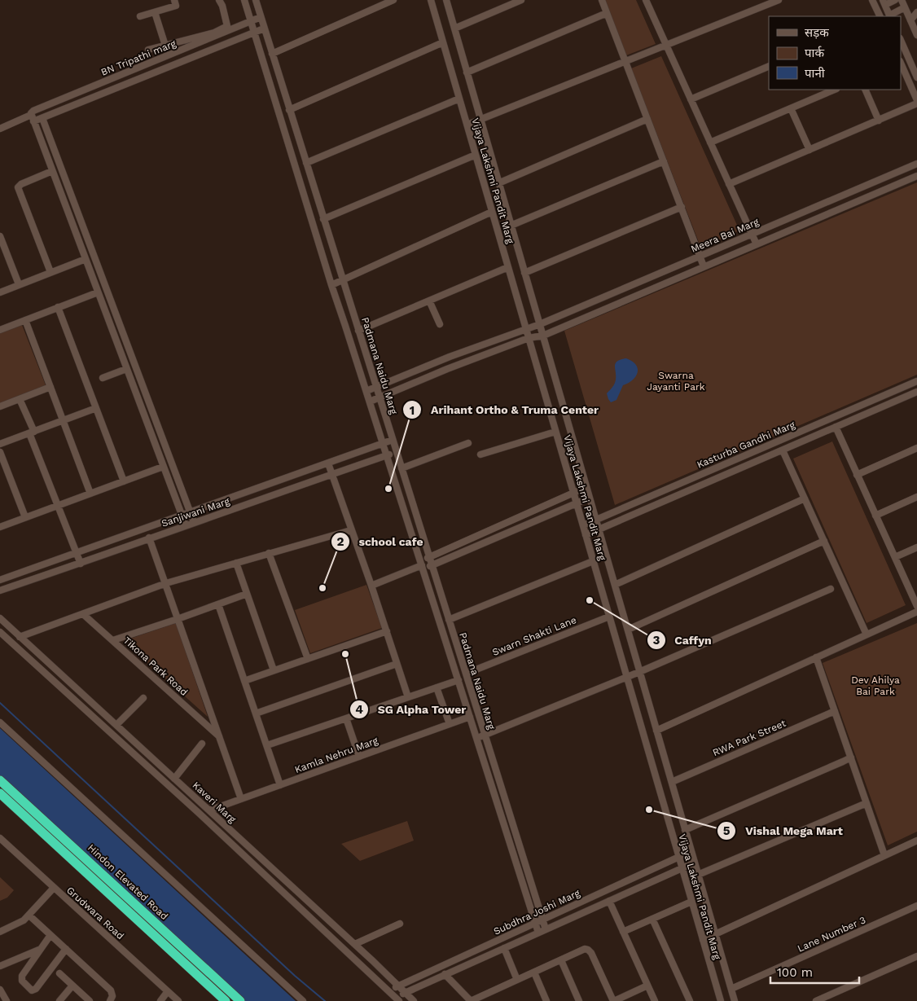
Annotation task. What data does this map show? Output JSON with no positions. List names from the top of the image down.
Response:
{
  "streets": {
    "highway": ["Hindon Elevated Road"],
    "street": [
      "BN Tripathi marg",
      "Vijaya Lakshmi Pandit Marg",
      "Meera Bai Marg",
      "Padmana Naidu Marg",
      "Kasturba Gandhi Marg",
      "Sanjiwani Marg",
      "Swarn Shakti Lane",
      "Tikona Park Road",
      "RWA Park Street",
      "Kamla Nehru Marg",
      "Kaveri Marg",
      "Subdhra Joshi Marg",
      "Grudwara Road",
      "Lane Number 3"
    ]
  },
  "crossings": [
    ["BN Tripathi marg", "Padmana Naidu Marg"],
    ["Vijaya Lakshmi Pandit Marg", "Meera Bai Marg"],
    ["Vijaya Lakshmi Pandit Marg", "Kasturba Gandhi Marg"],
    ["Vijaya Lakshmi Pandit Marg", "Swarn Shakti Lane"],
    ["Vijaya Lakshmi Pandit Marg", "RWA Park Street"],
    ["Vijaya Lakshmi Pandit Marg", "Subdhra Joshi Marg"],
    ["Vijaya Lakshmi Pandit Marg", "Lane Number 3"],
    ["Meera Bai Marg", "Padmana Naidu Marg"],
    ["Padmana Naidu Marg", "Sanjiwani Marg"],
    ["Padmana Naidu Marg", "Swarn Shakti Lane"],
    ["Padmana Naidu Marg", "Kamla Nehru Marg"],
    ["Padmana Naidu Marg", "Subdhra Joshi Marg"],
    ["Tikona Park Road", "Kamla Nehru Marg"],
    ["Kamla Nehru Marg", "Kaveri Marg"],
    ["Kaveri Marg", "Subdhra Joshi Marg"]
  ],
  "parks": ["Swarna Jayanti Park", "Dev Ahilya Bai Park"],
  "places": [
    "Arihant Ortho & Truma Center",
    "school cafe",
    "Caffyn",
    "SG Alpha Tower",
    "Vishal Mega Mart"
  ],
  "legend": ["सड़क", "पार्क", "पानी"],
  "scale_bar": "100 m"
}
